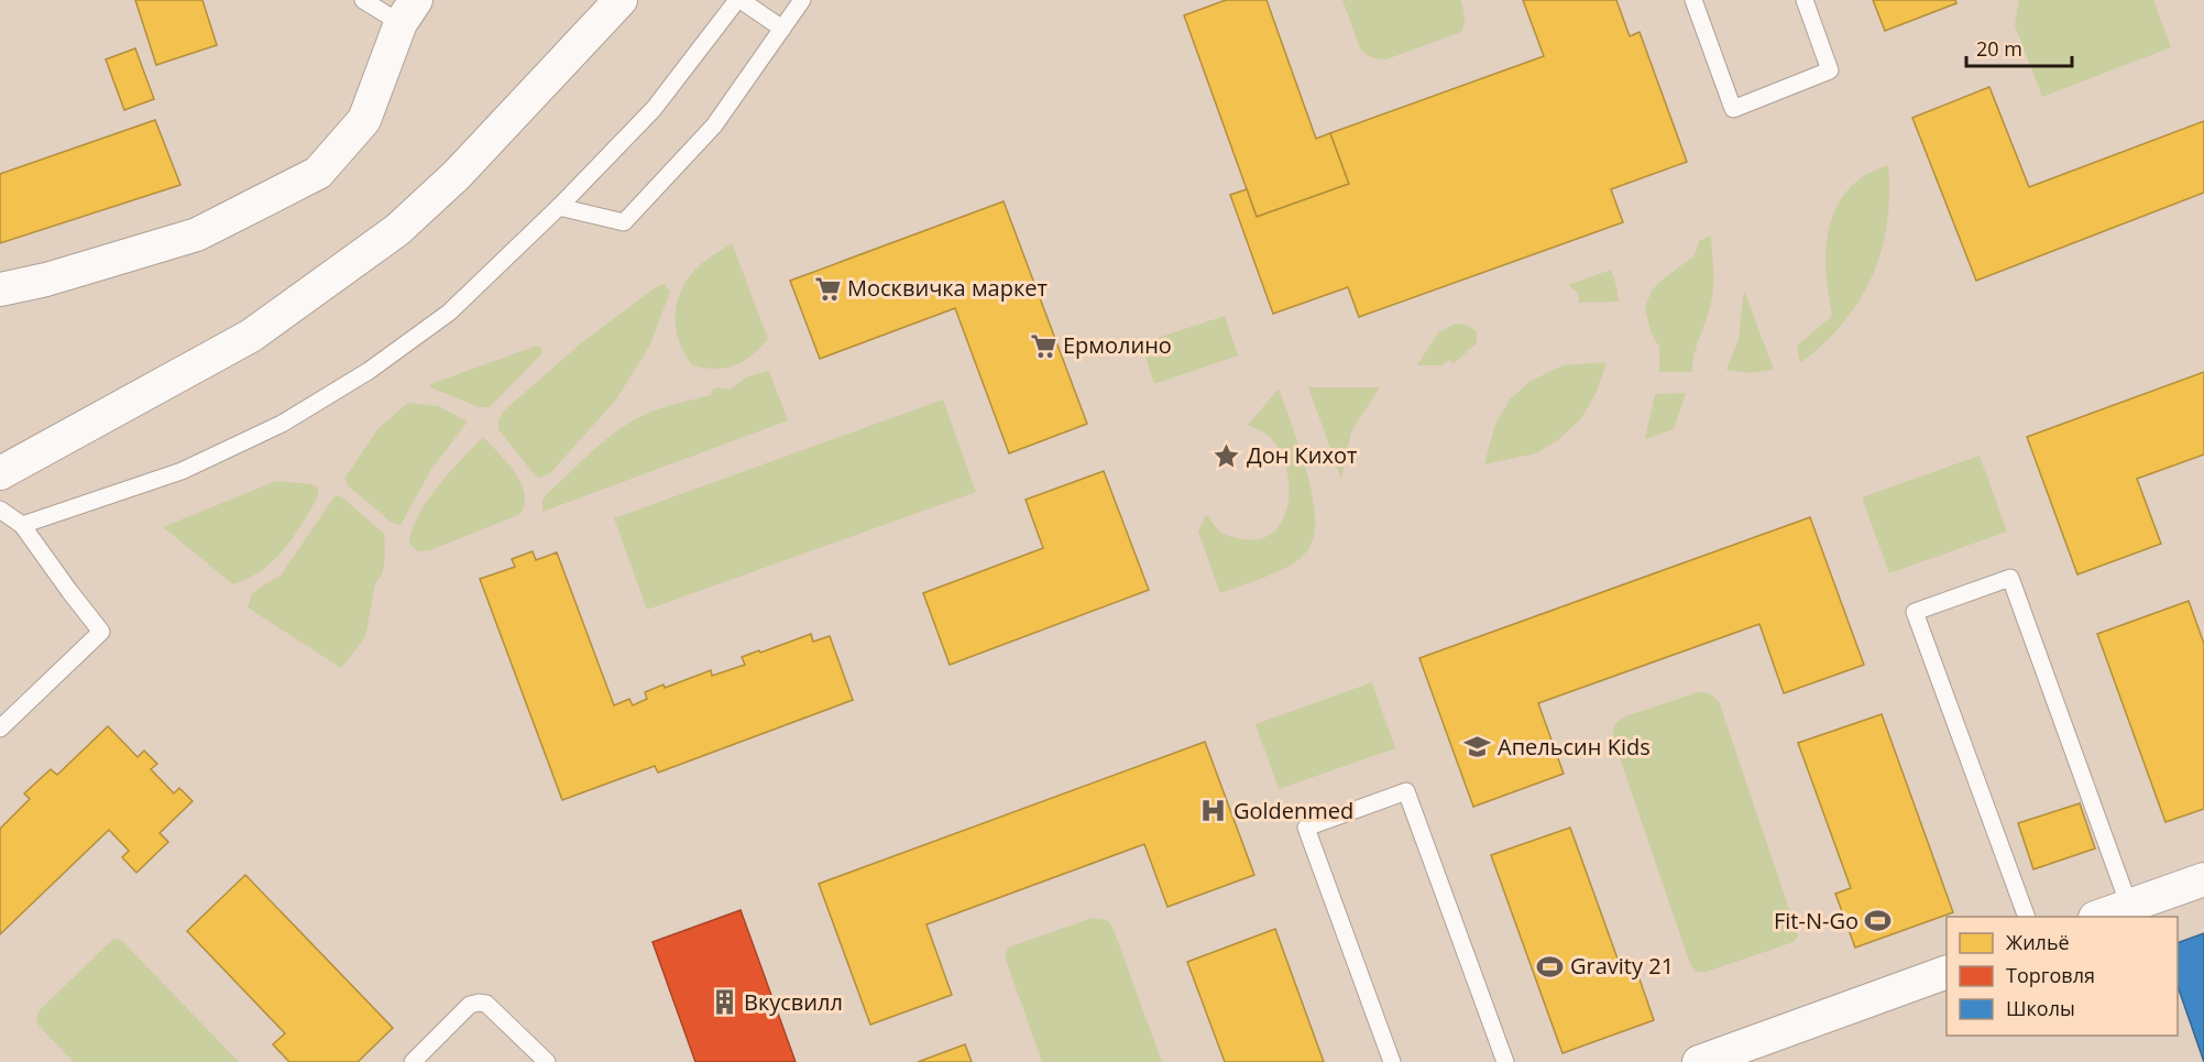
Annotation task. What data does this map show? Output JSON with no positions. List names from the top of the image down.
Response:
{
  "places": {
    "supermarket": ["Москвичка маркет", "Ермолино"],
    "place": ["Дон Кихот"],
    "school or university": ["Апельсин Kids"],
    "hospital": ["Goldenmed"],
    "sports": ["Fit-N-Go", "Gravity 21"],
    "building": ["Вкусвилл"]
  },
  "legend": ["Жильё", "Торговля", "Школы"],
  "scale_bar": "20 m"
}
